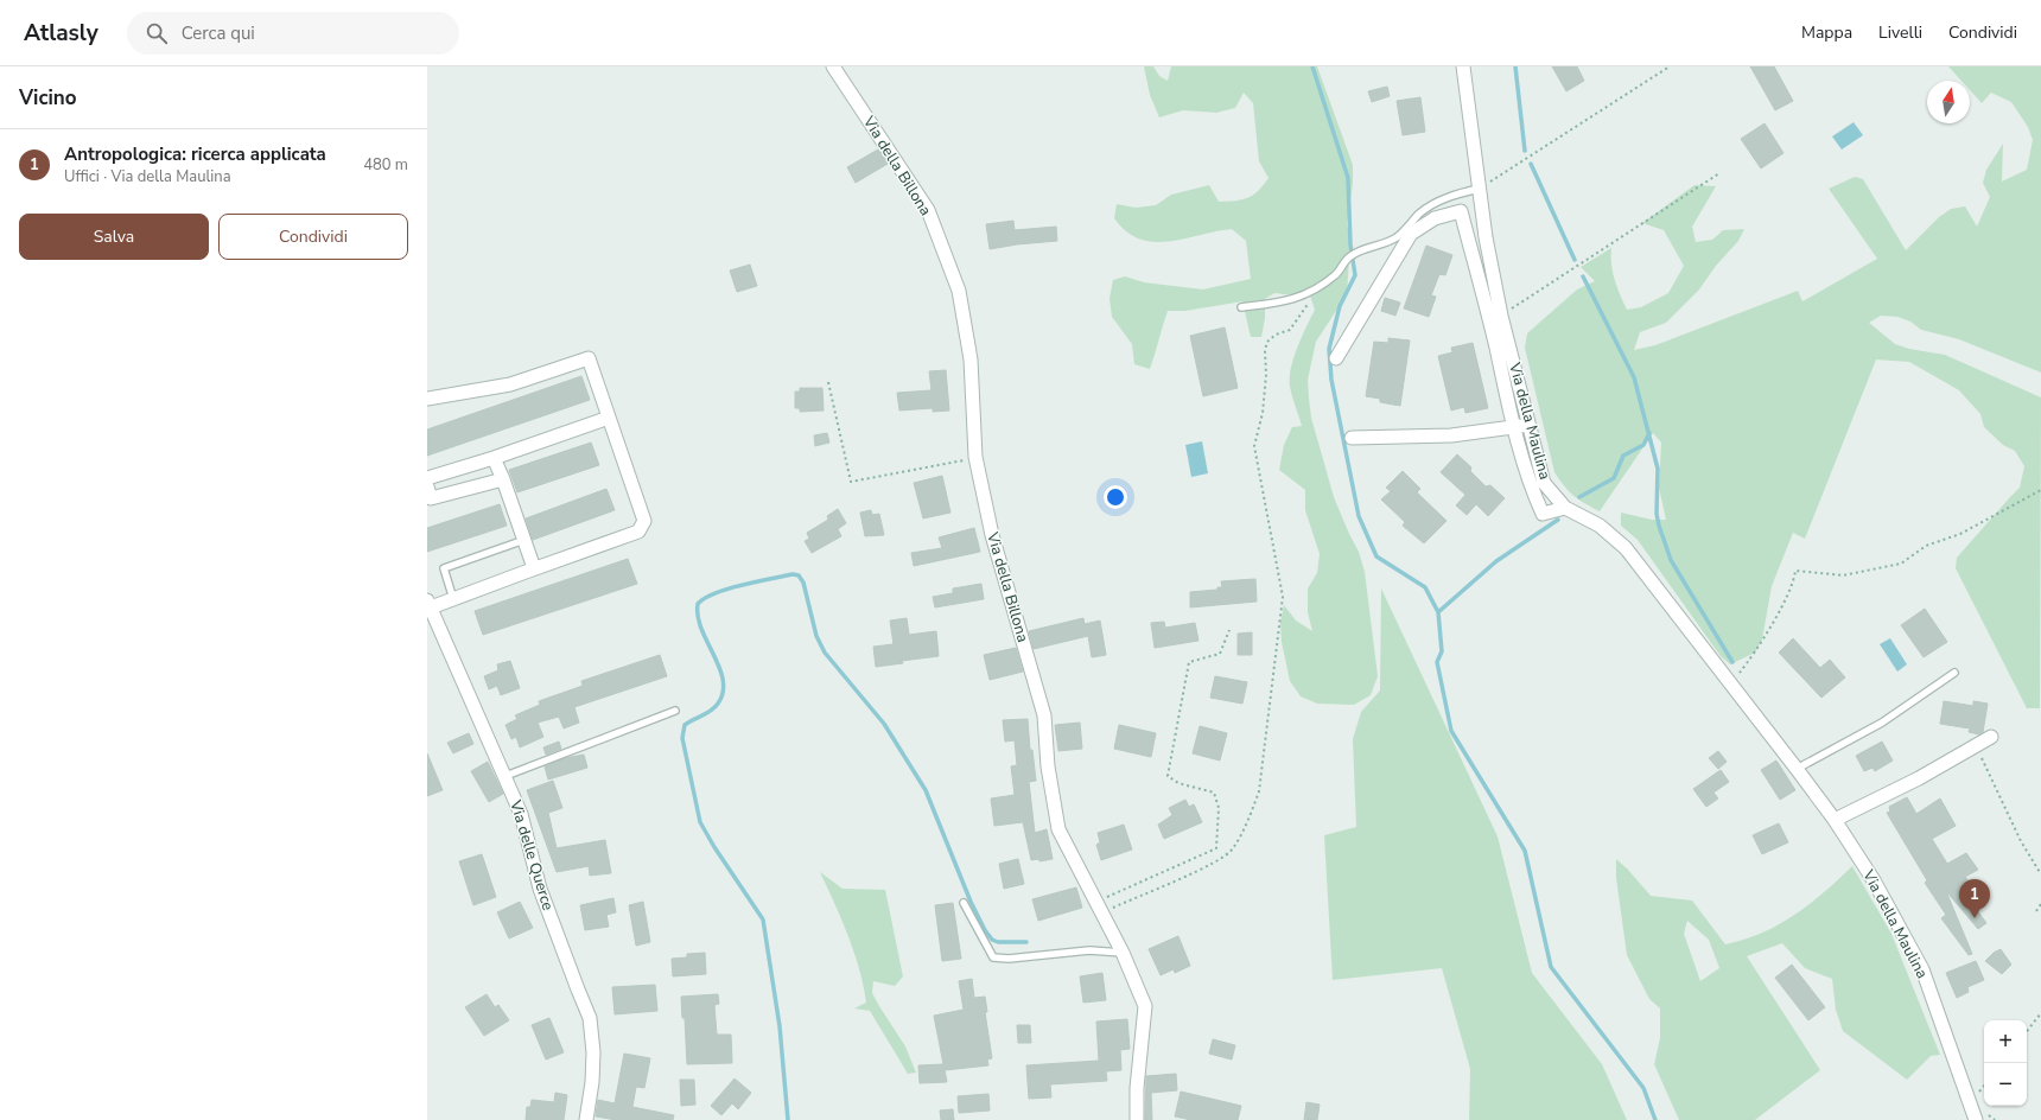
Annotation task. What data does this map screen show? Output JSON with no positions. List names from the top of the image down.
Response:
{
  "streets": {
    "street": ["Via della Billona", "Via della Maulina", "Via delle Querce"]
  },
  "north": "top",
  "page": {
    "header": "Atlasly",
    "search": "Cerca qui",
    "nav": ["Mappa", "Livelli", "Condividi"],
    "heading": "Vicino",
    "list": [
      {
        "mark": "1",
        "name": "Antropologica: ricerca applicata",
        "note": "Uffici · Via della Maulina",
        "value": "480 m"
      }
    ],
    "buttons": ["Salva", "Condividi"],
    "pins": "1",
    "map_buttons": ["+", "−"]
  }
}
